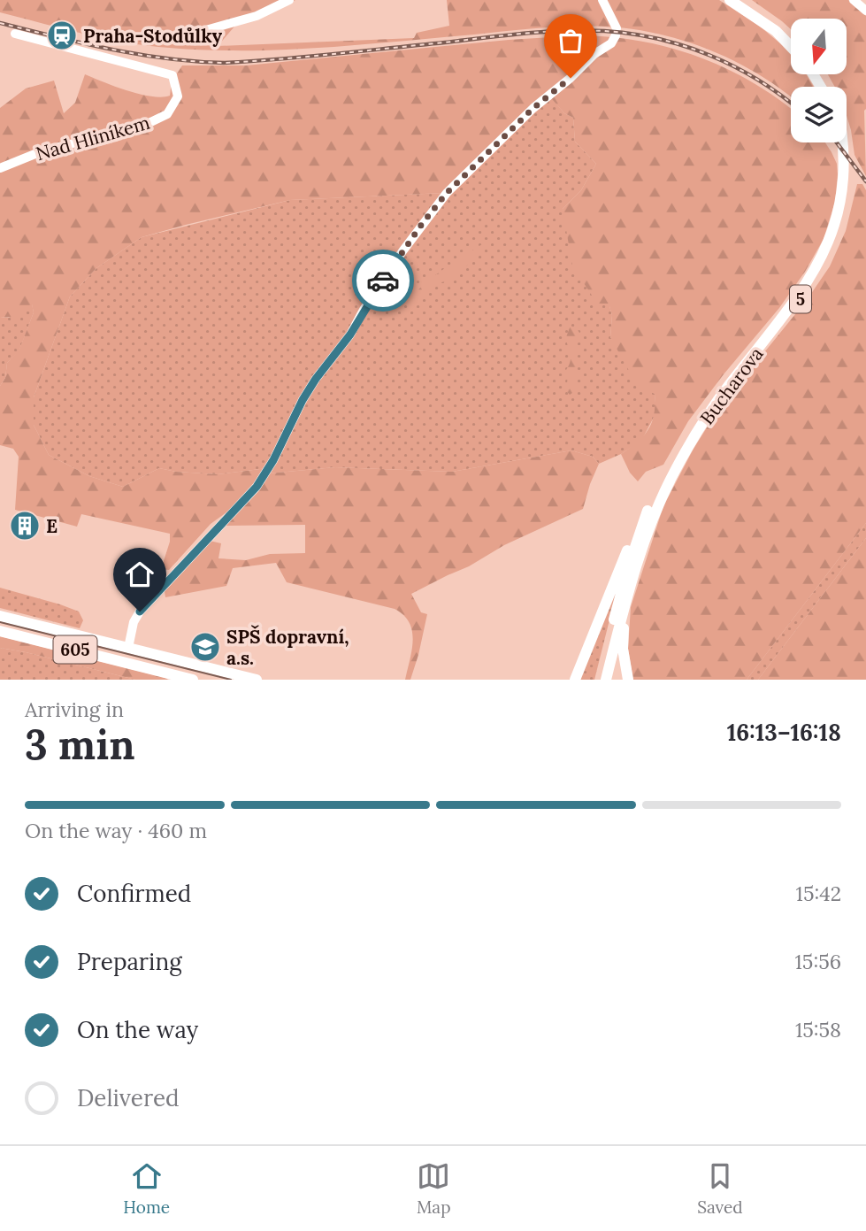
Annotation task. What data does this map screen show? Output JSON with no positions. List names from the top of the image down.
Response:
{
  "streets": {
    "main road": ["5", "Bucharova", "605"],
    "street": ["Nad Hliníkem"]
  },
  "places": {
    "station": ["Praha-Stodůlky"],
    "building": ["E"],
    "school or university": ["SPŠ dopravní, a.s."]
  },
  "north": "bottom",
  "page": {
    "heading": ["3 min", "Arriving in", "16:13–16:18"],
    "bar": "On the way · 460 m",
    "list": [
      ["Confirmed", "15:42"],
      ["Preparing", "15:56"],
      ["On the way", "15:58"],
      "Delivered"
    ],
    "tabs": ["Home", "Map", "Saved"]
  }
}
